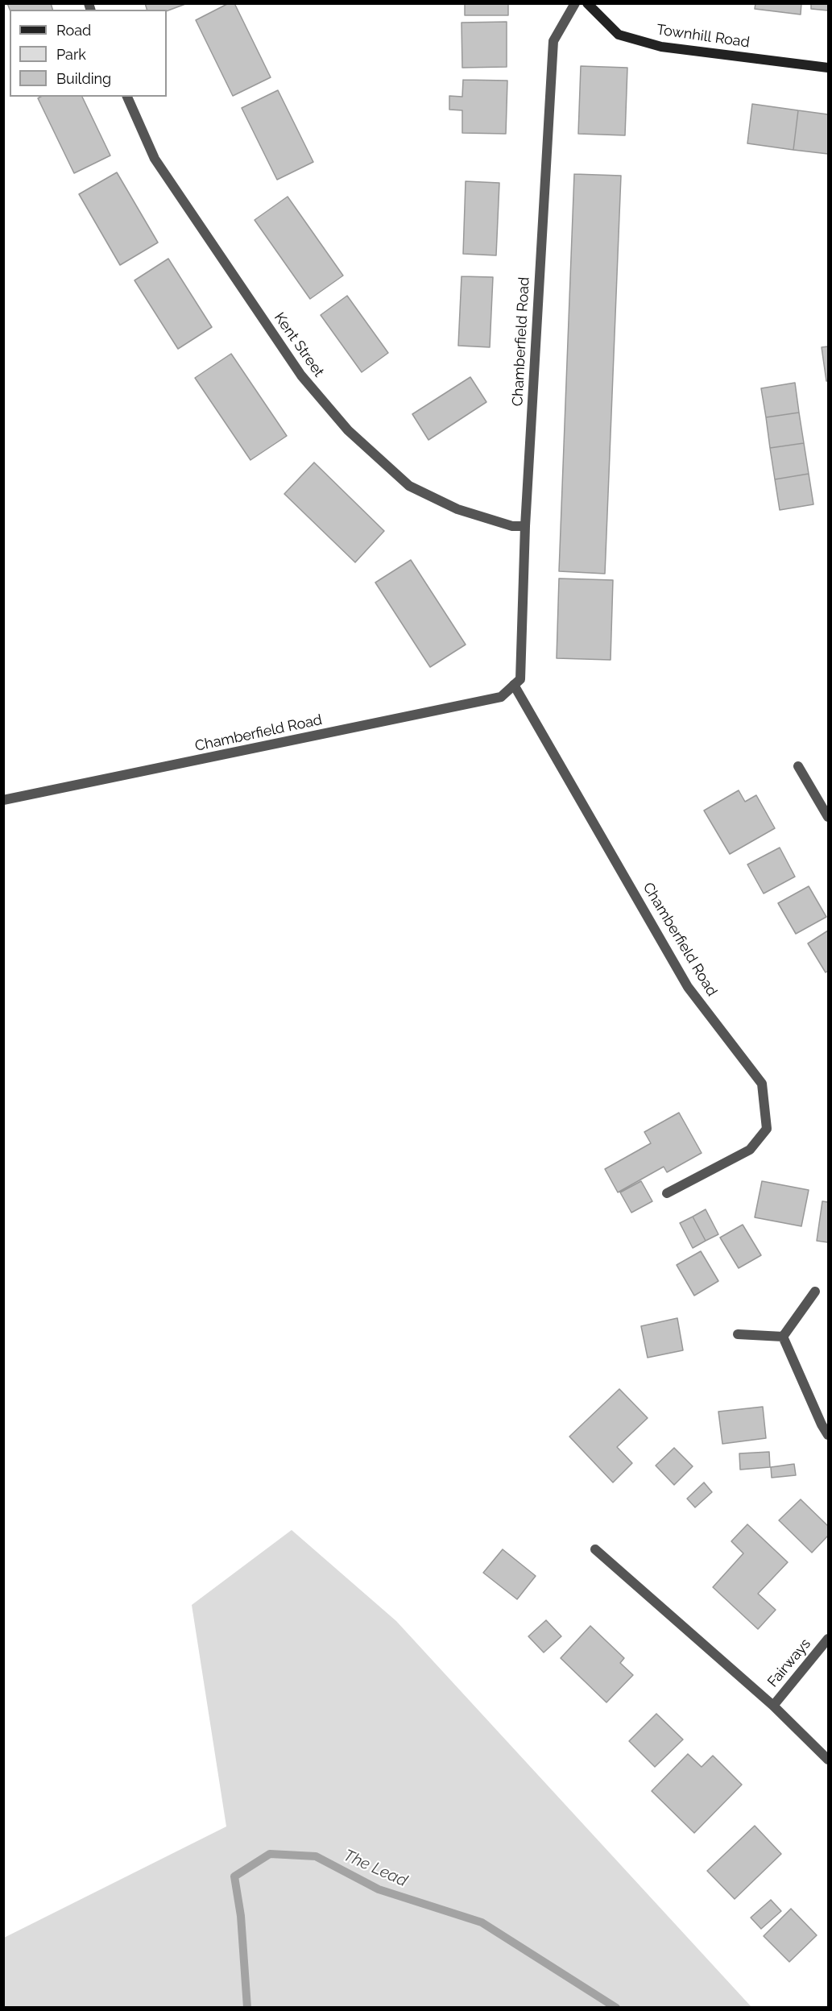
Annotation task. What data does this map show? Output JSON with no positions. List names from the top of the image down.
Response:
{
  "streets": {
    "street": [
      "Townhill Road",
      "Chamberfield Road",
      "Kent Street",
      "Fairways"
    ]
  },
  "crossings": [
    ["Chamberfield Road", "Kent Street"]
  ],
  "water": ["The Lead"],
  "legend": ["Road", "Park", "Building"]
}
